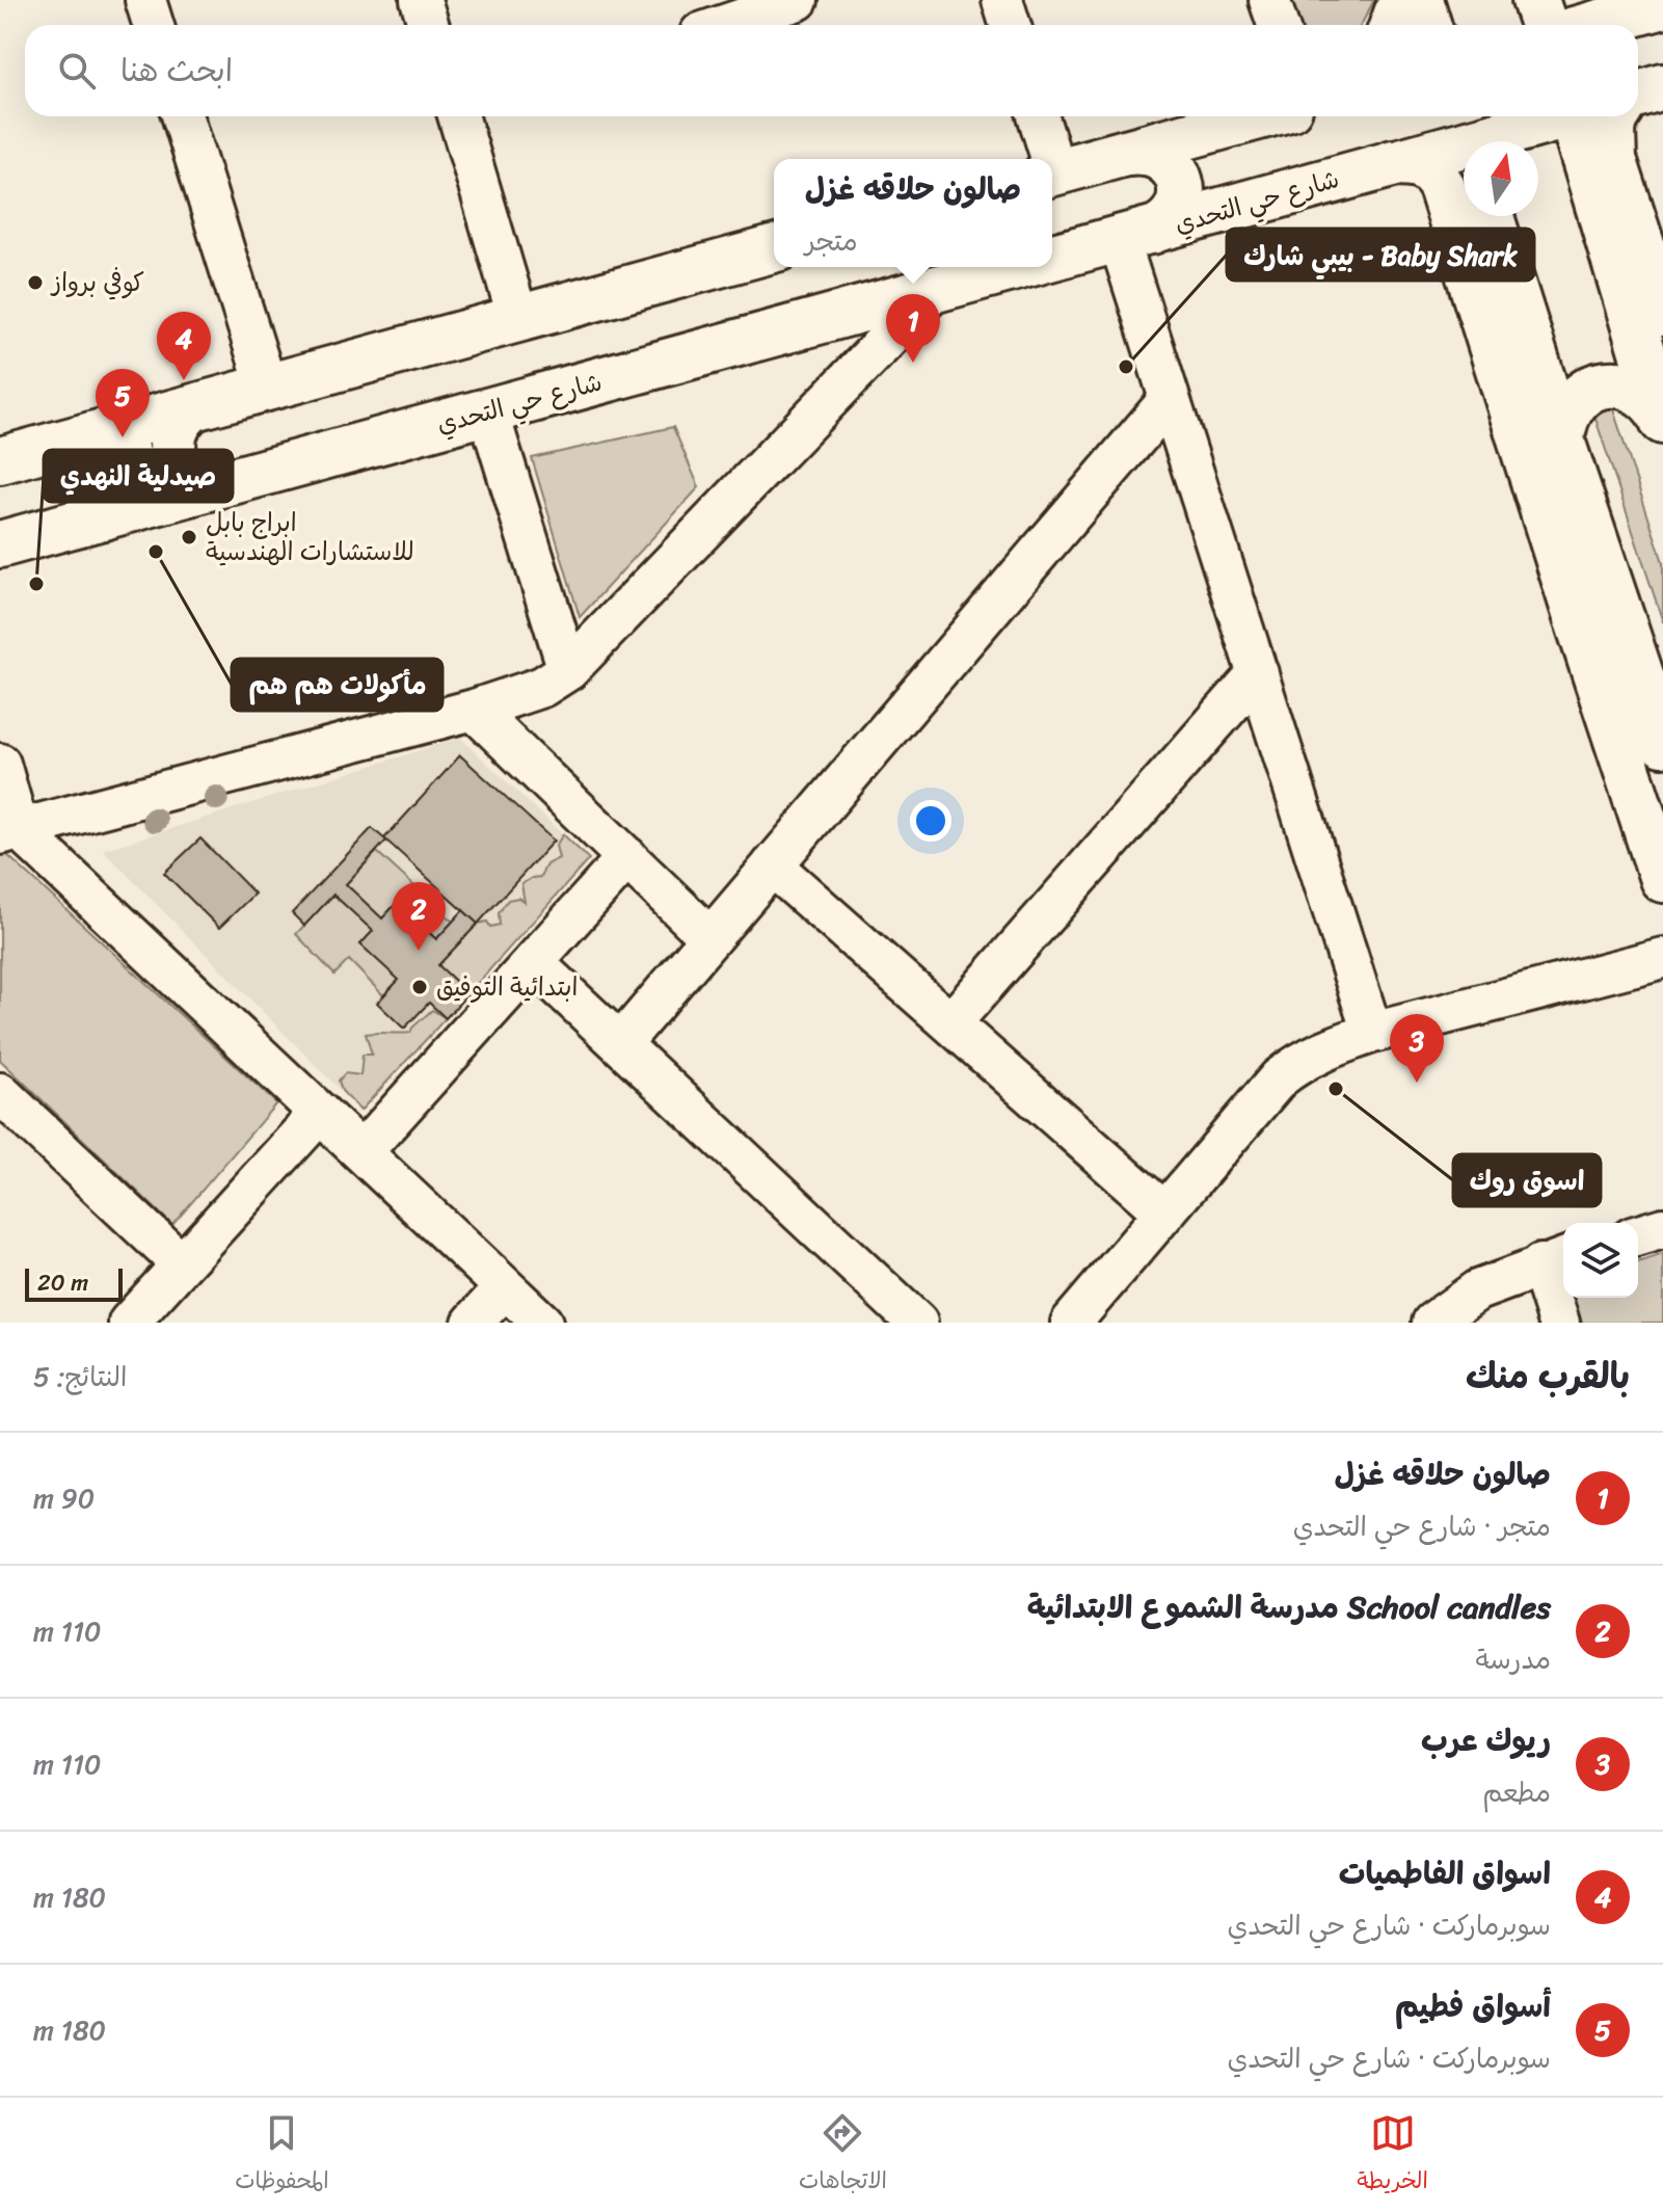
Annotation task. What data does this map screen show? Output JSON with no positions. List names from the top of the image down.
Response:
{
  "streets": {
    "main road": ["شارع حي التحدي"]
  },
  "places": [
    "كوفي برواز",
    "بيبي شارك - Baby Shark",
    "ابراج بابل للاستشارات الهندسية",
    "مأكولات هم هم",
    "صيدلية النهدي",
    "ابتدائية التوفيق",
    "اسوق روك"
  ],
  "scale_bar": "20 m",
  "north": "top",
  "page": {
    "search": "ابحث هنا",
    "popup": ["صالون حلاقه غزل", "متجر"],
    "pins": [
      "1",
      "4",
      "5",
      "2",
      "3"
    ],
    "scale": "20 m",
    "heading": ["بالقرب منك", "النتائج: 5"],
    "list": [
      {
        "mark": "1",
        "name": "صالون حلاقه غزل",
        "note": "متجر · شارع حي التحدي",
        "value": "90 m"
      },
      {
        "mark": "2",
        "name": "School candles مدرسة الشموع الابتدائية",
        "note": "مدرسة",
        "value": "110 m"
      },
      {
        "mark": "3",
        "name": "ريوك عرب",
        "note": "مطعم",
        "value": "110 m"
      },
      {
        "mark": "4",
        "name": "اسواق الفاطميات",
        "note": "سوبرماركت · شارع حي التحدي",
        "value": "180 m"
      },
      {
        "mark": "5",
        "name": "أسواق فطيم",
        "note": "سوبرماركت · شارع حي التحدي",
        "value": "180 m"
      }
    ],
    "nav": ["الخريطة", "الاتجاهات", "المحفوظات"]
  }
}
